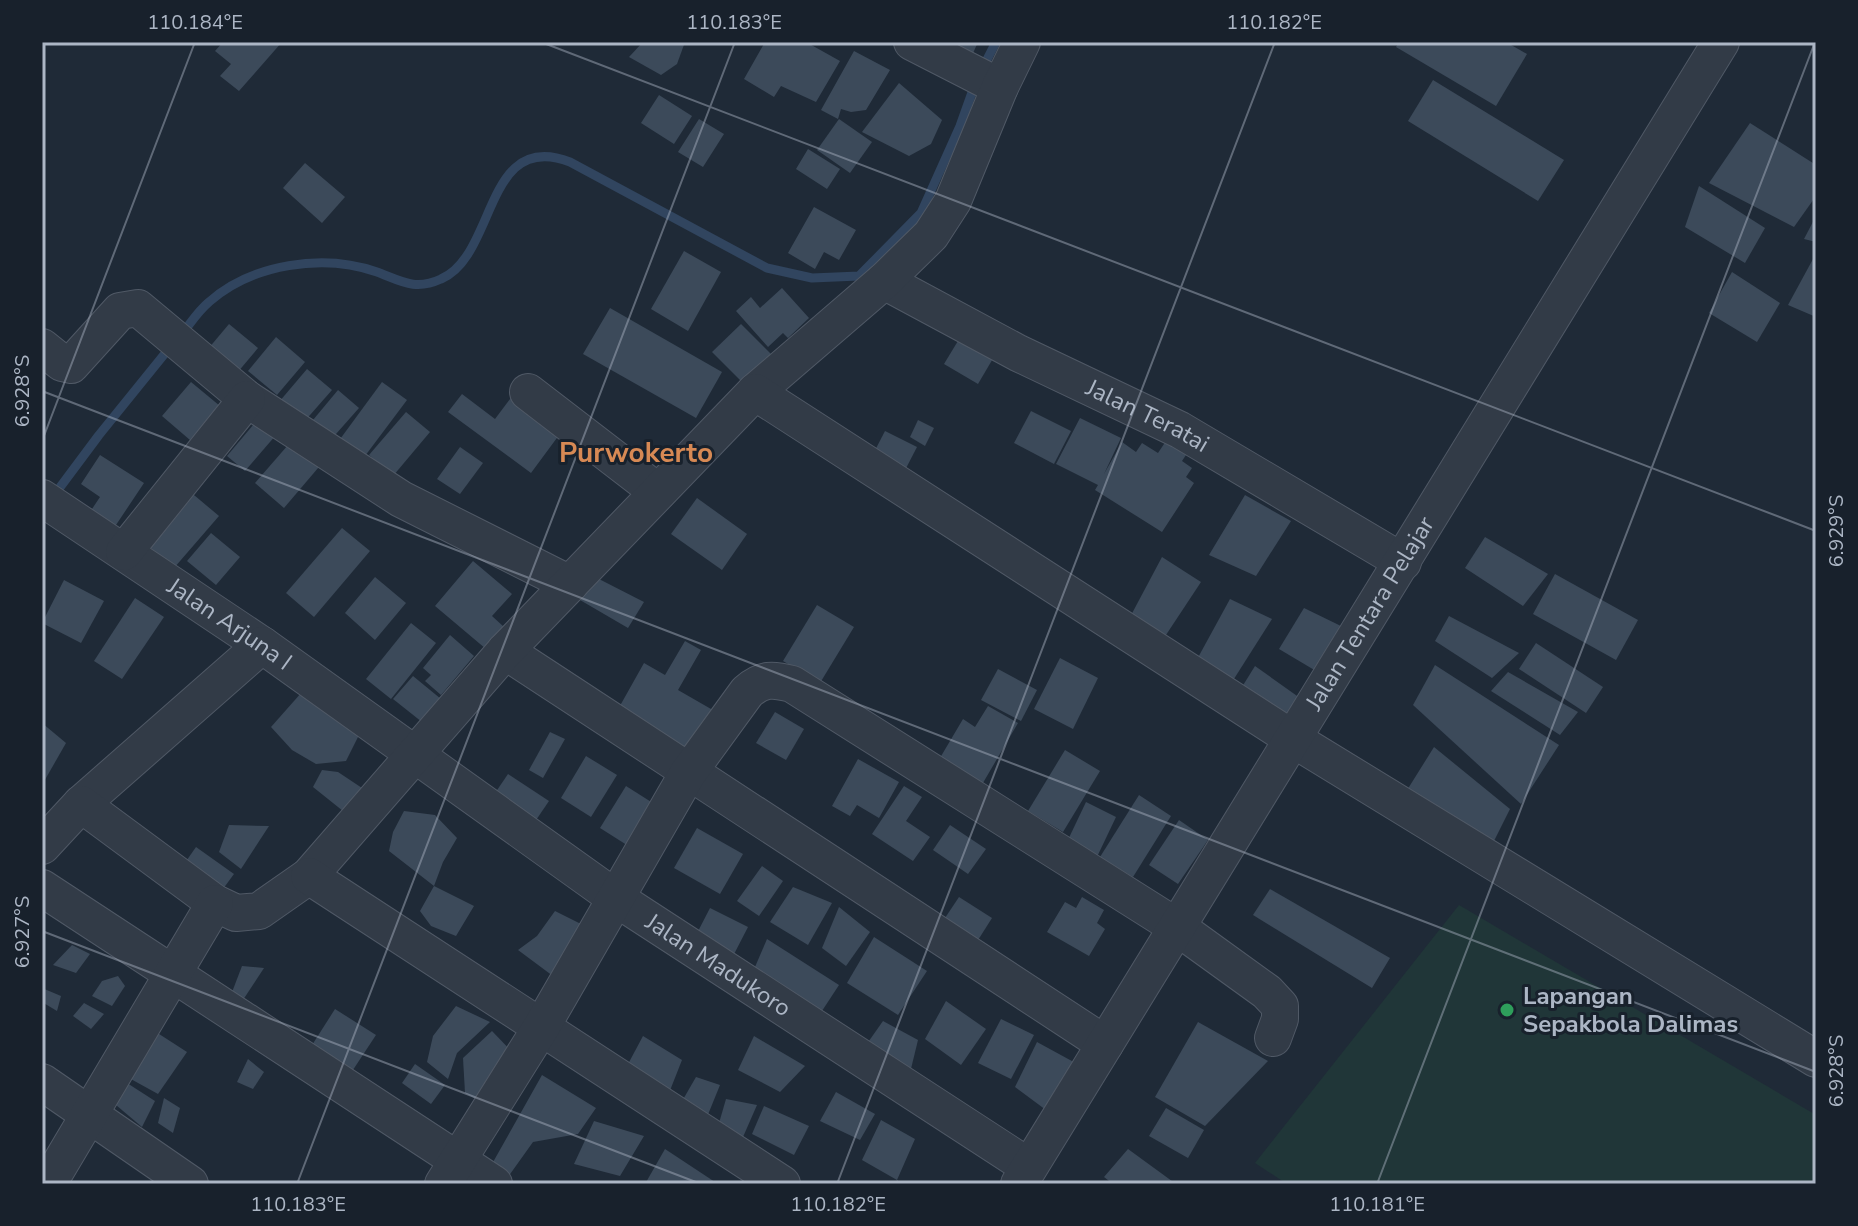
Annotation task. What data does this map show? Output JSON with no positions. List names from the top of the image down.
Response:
{
  "streets": {
    "street": [
      "Jalan Teratai",
      "Jalan Tentara Pelajar",
      "Jalan Arjuna I",
      "Jalan Madukoro"
    ]
  },
  "crossings": [
    ["Jalan Teratai", "Jalan Tentara Pelajar"],
    ["Jalan Tentara Pelajar", "Jalan Madukoro"],
    ["Jalan Arjuna I", "Jalan Madukoro"]
  ],
  "districts": ["Purwokerto"],
  "places": ["Lapangan Sepakbola Dalimas"],
  "coordinates": [
    "110.184°E",
    "110.183°E",
    "110.182°E",
    "6.928°S",
    "6.929°S",
    "6.927°S",
    "110.181°E"
  ]
}
